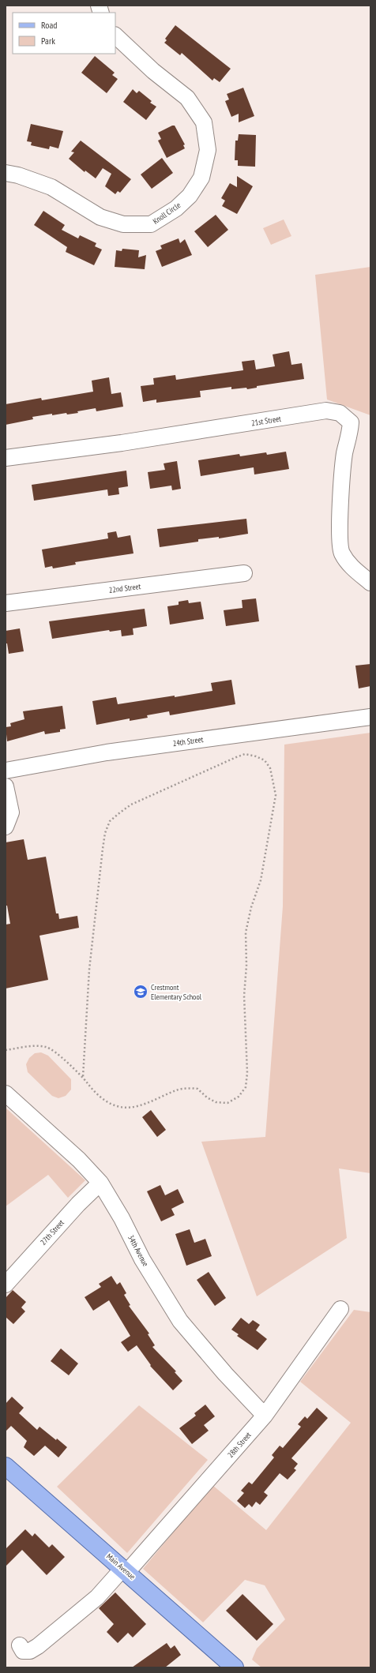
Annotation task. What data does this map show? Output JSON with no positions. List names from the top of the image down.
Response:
{
  "streets": {
    "main road": ["Main Avenue"],
    "street": [
      "Knoll Circle",
      "21st Street",
      "22nd Street",
      "24th Street",
      "27th Street",
      "34th Avenue",
      "28th Street"
    ]
  },
  "crossings": [
    ["27th Street", "34th Avenue"],
    ["34th Avenue", "28th Street"],
    ["28th Street", "Main Avenue"]
  ],
  "places": {
    "school or university": ["Crestmont Elementary School"]
  },
  "legend": ["Road", "Park"]
}
